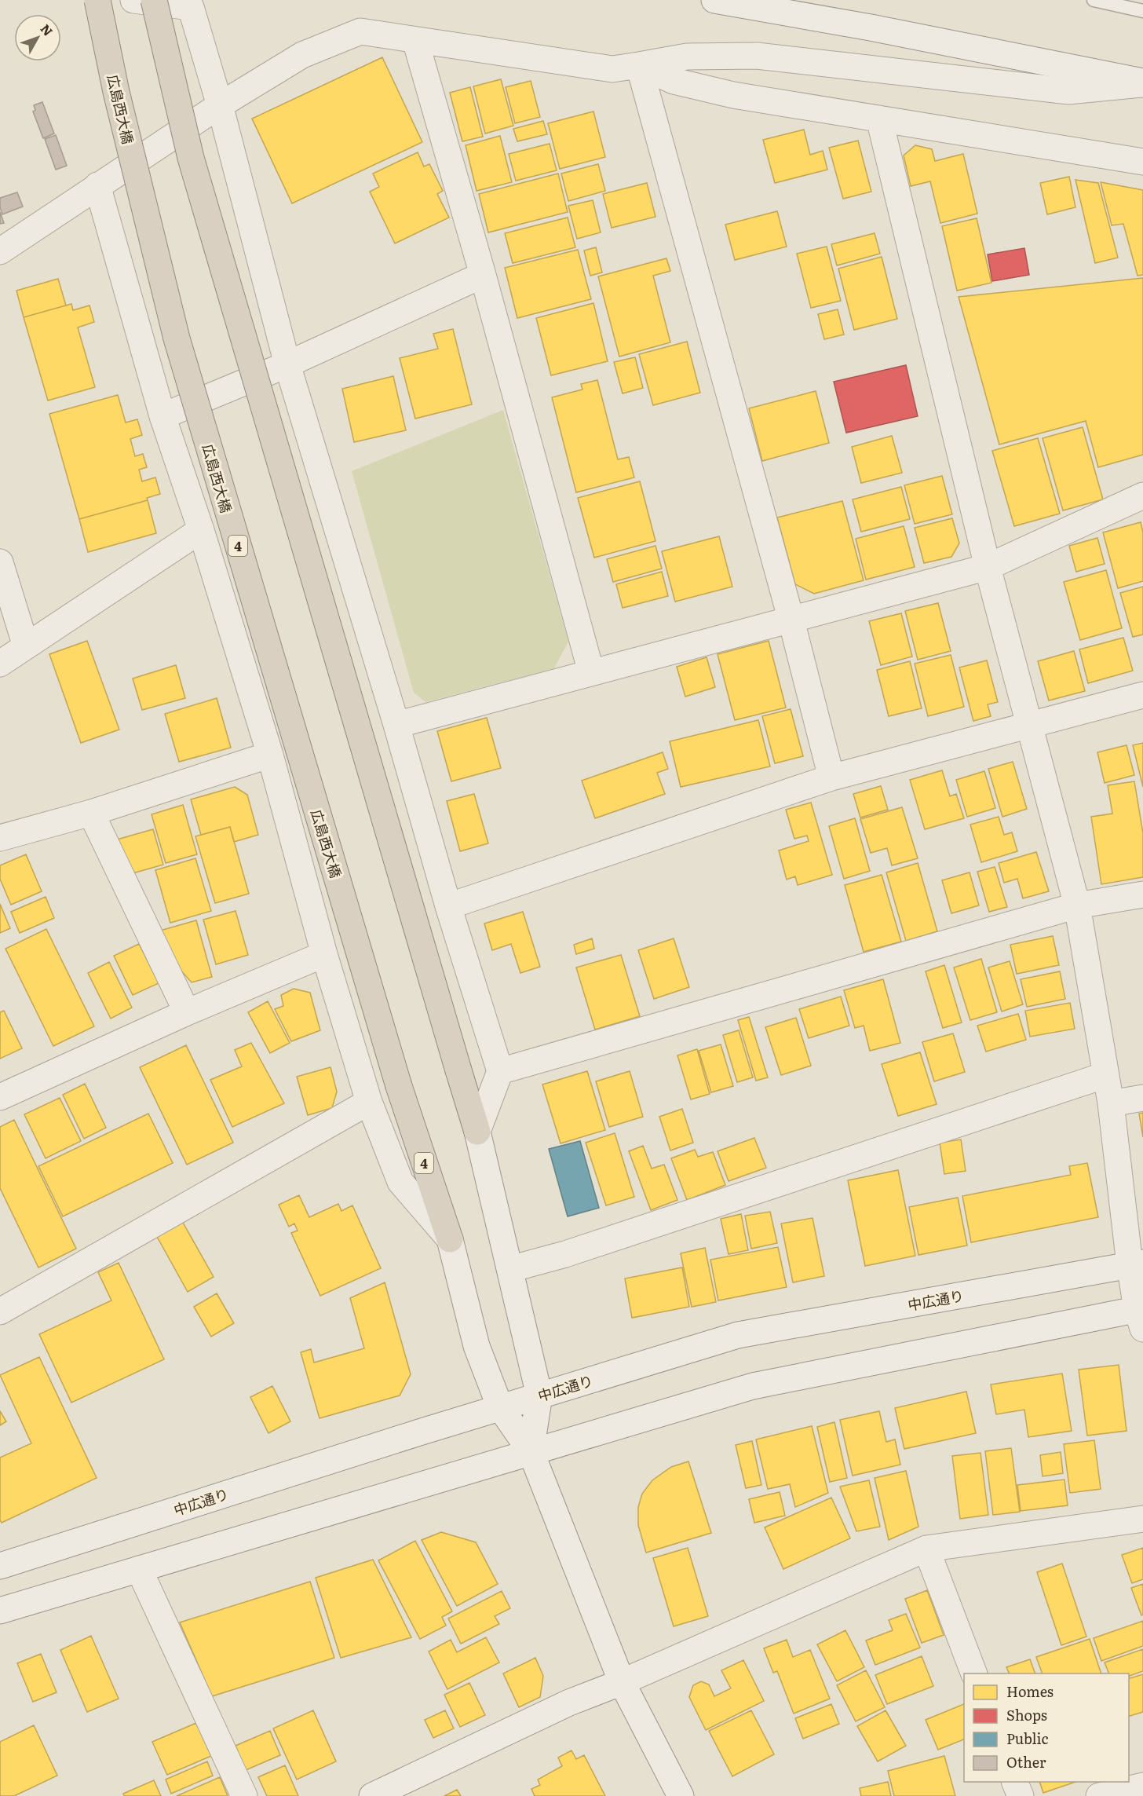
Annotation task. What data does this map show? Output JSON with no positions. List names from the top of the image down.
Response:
{
  "streets": {
    "highway": ["広島西大橋", "4"],
    "street": ["中広通り"]
  },
  "legend": [
    "Homes",
    "Shops",
    "Public",
    "Other"
  ],
  "north": "top right"
}
